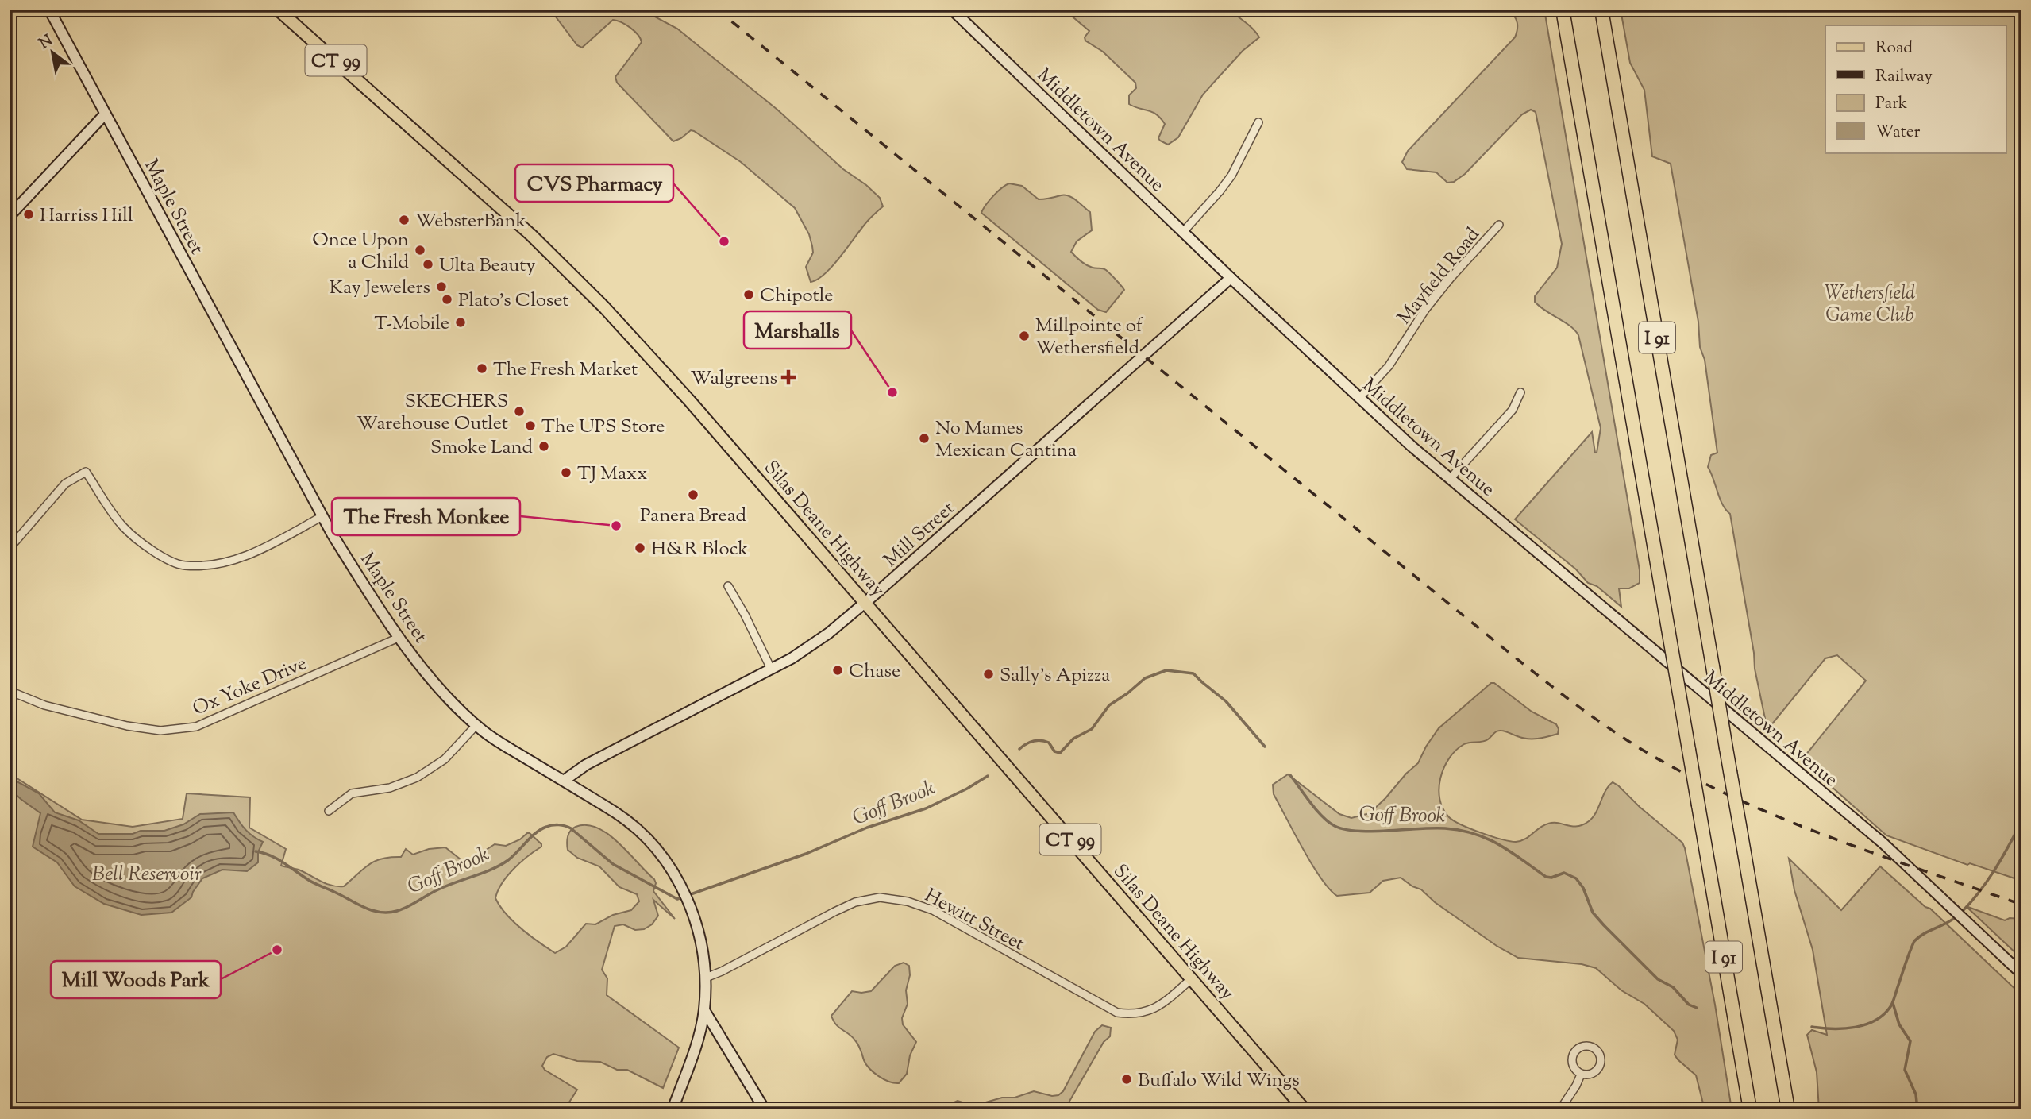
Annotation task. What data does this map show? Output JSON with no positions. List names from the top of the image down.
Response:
{
  "streets": {
    "highway": ["I 91"],
    "main road": ["CT 99", "Silas Deane Highway"],
    "street": [
      "Middletown Avenue",
      "Maple Street",
      "Mayfield Road",
      "Mill Street",
      "Ox Yoke Drive",
      "Hewitt Street"
    ]
  },
  "crossings": [
    ["Middletown Avenue", "Mayfield Road"],
    ["Middletown Avenue", "Mill Street"],
    ["Maple Street", "Mill Street"],
    ["Maple Street", "Ox Yoke Drive"],
    ["Maple Street", "Hewitt Street"],
    ["Silas Deane Highway", "Mill Street"],
    ["Silas Deane Highway", "Hewitt Street"]
  ],
  "water": ["Goff Brook", "Bell Reservoir"],
  "parks": ["Wethersfield Game Club"],
  "places": {
    "other": [
      "Harriss Hill",
      "WebsterBank",
      "CVS Pharmacy",
      "Once Upon a Child",
      "Ulta Beauty",
      "Kay Jewelers",
      "Chipotle",
      "Plato's Closet",
      "T-Mobile",
      "Millpointe of Wethersfield",
      "The Fresh Market",
      "Marshalls",
      "SKECHERS Warehouse Outlet",
      "The UPS Store",
      "No Mames Mexican Cantina",
      "Smoke Land",
      "TJ Maxx",
      "Panera Bread",
      "The Fresh Monkee",
      "H&R Block",
      "Chase",
      "Sally's Apizza",
      "Mill Woods Park",
      "Buffalo Wild Wings"
    ],
    "health": ["Walgreens"]
  },
  "legend": [
    "Road",
    "Railway",
    "Park",
    "Water"
  ],
  "north": "top left"
}
